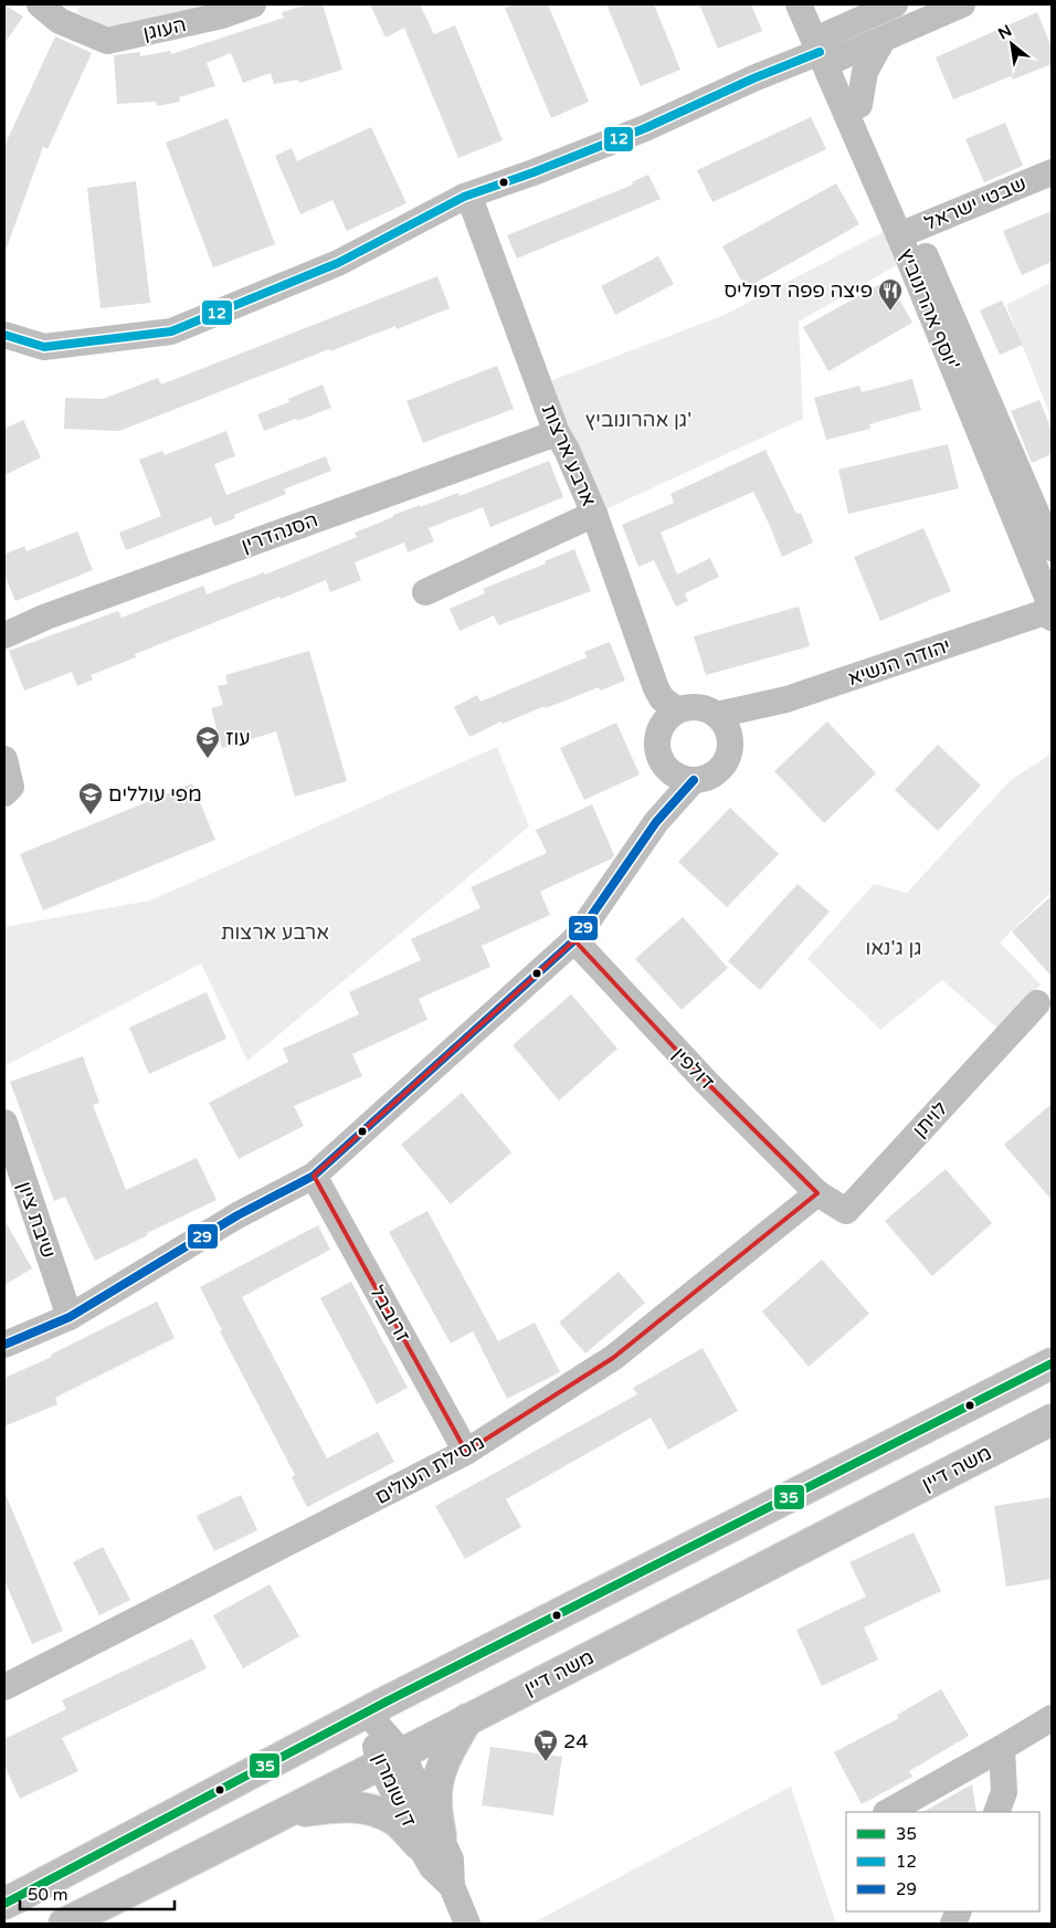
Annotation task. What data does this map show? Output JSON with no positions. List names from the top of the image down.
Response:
{
  "streets": {
    "main road": ["משה דיין"],
    "street": [
      "העוגן",
      "שבטי ישראל",
      "יוסף אהרונוביץ'",
      "ארבע ארצות",
      "הסנהדרין",
      "יהודה הנשיא",
      "דולפין",
      "לויתן",
      "שיבת ציון",
      "זרובבל",
      "מסילת העולים",
      "דן שומרון"
    ]
  },
  "crossings": [
    ["שבטי ישראל", "יוסף אהרונוביץ'"],
    ["יוסף אהרונוביץ'", "יהודה הנשיא"],
    ["ארבע ארצות", "הסנהדרין"],
    ["ארבע ארצות", "יהודה הנשיא"],
    ["דולפין", "לויתן"],
    ["דולפין", "מסילת העולים"],
    ["לויתן", "מסילת העולים"],
    ["זרובבל", "מסילת העולים"],
    ["משה דיין", "דן שומרון"]
  ],
  "parks": ["גן אהרונוביץ'", "ארבע ארצות", "גן ג'נאו"],
  "places": {
    "restaurant": ["פיצה פפה דפוליס"],
    "school or university": ["עוז", "מפי עוללים"],
    "supermarket": ["24"]
  },
  "lines": ["transit line 12", "transit line 29", "transit line 35"],
  "legend": ["35", "12", "29"],
  "scale_bar": "50 m",
  "north": "top left"
}
